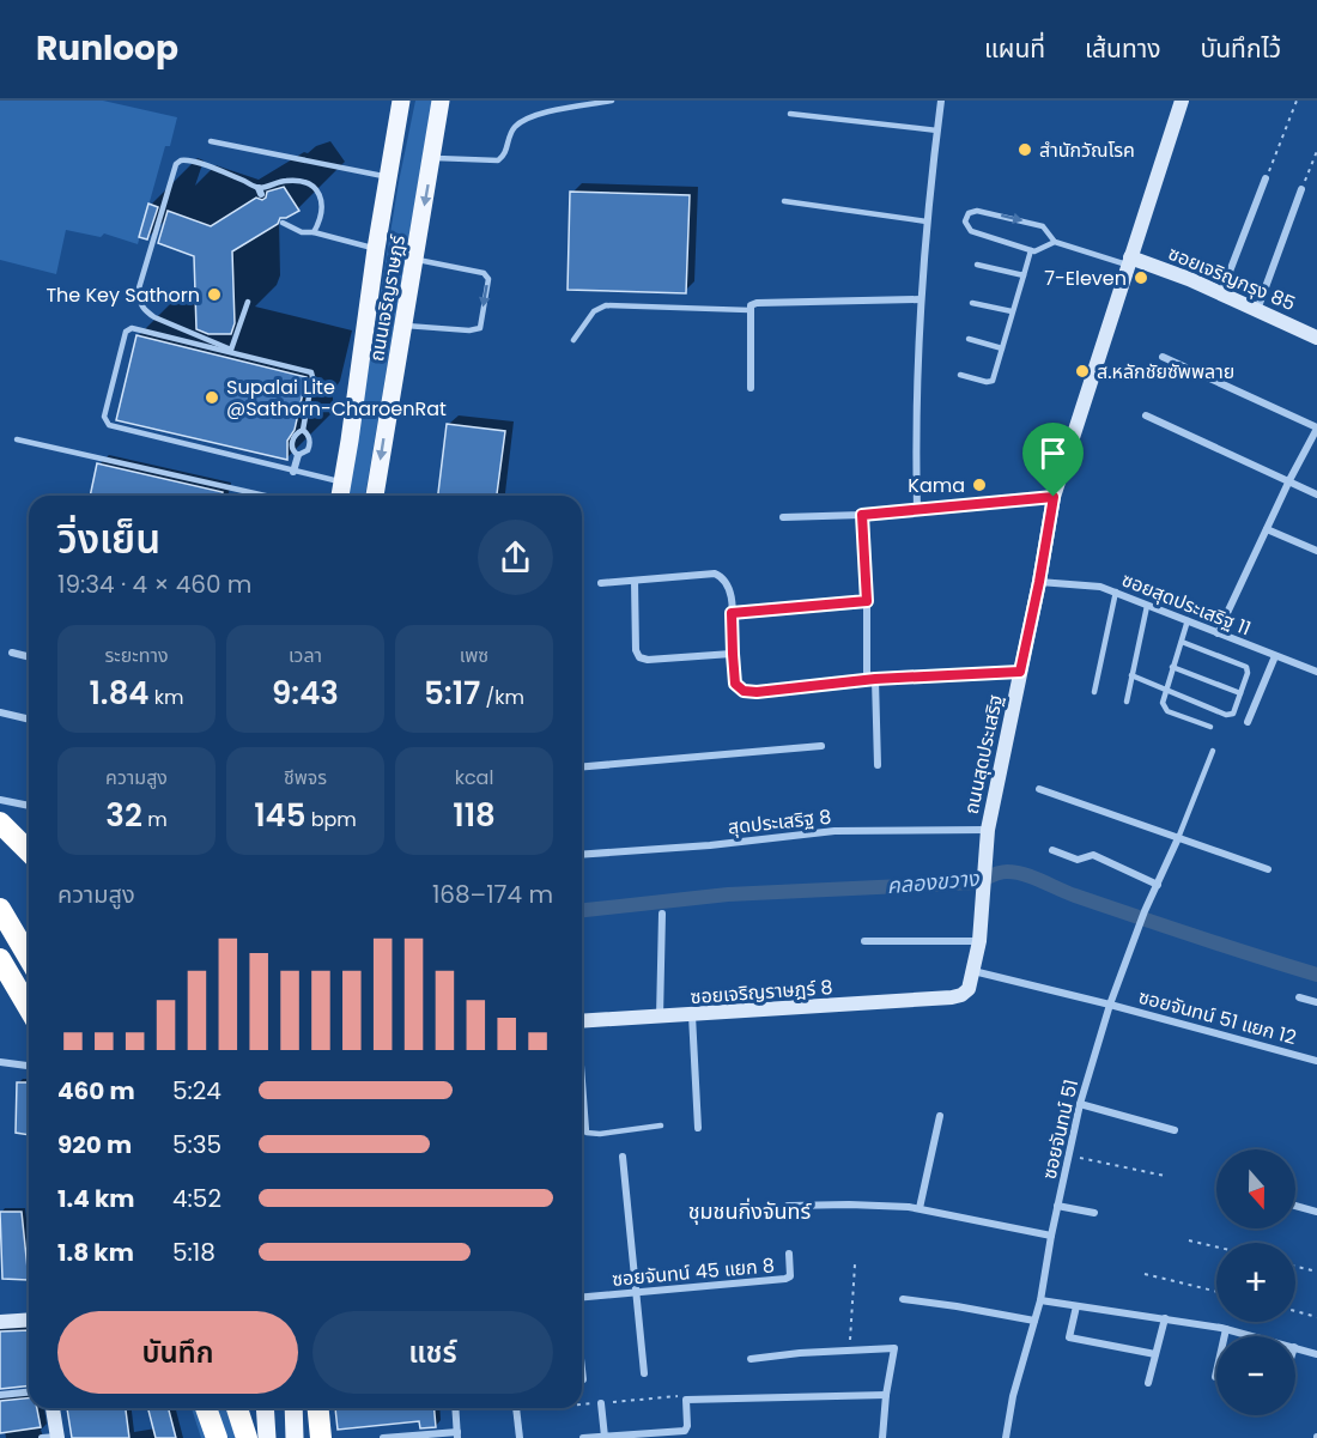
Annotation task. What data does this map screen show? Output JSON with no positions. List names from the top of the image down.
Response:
{
  "streets": {
    "main road": ["ถนนเจริญราษฎร์"],
    "street": [
      "ซอยเจริญกรุง 85",
      "ซอยสุดประเสริฐ 11",
      "ถนนสุดประเสริฐ",
      "สุดประเสริฐ 8",
      "ซอยเจริญราษฎร์ 8",
      "ซอยจันทน์ 51 แยก 12",
      "ซอยจันทน์ 51",
      "ซอยจันทน์ 45 แยก 8"
    ]
  },
  "crossings": [
    ["ซอยเจริญกรุง 85", "ถนนสุดประเสริฐ"],
    ["ซอยสุดประเสริฐ 11", "ถนนสุดประเสริฐ"],
    ["ถนนสุดประเสริฐ", "สุดประเสริฐ 8"],
    ["ถนนสุดประเสริฐ", "ซอยเจริญราษฎร์ 8"],
    ["ถนนสุดประเสริฐ", "ซอยจันทน์ 51 แยก 12"],
    ["ซอยจันทน์ 51 แยก 12", "ซอยจันทน์ 51"]
  ],
  "districts": ["ชุมชนกิ่งจันทร์"],
  "water": ["คลองขวาง"],
  "places": [
    "สำนักวัณโรค",
    "7-Eleven",
    "The Key Sathorn",
    "ส.หลักชัยซัพพลาย",
    "Supalai Lite @Sathorn-CharoenRat",
    "Kama"
  ],
  "north": "bottom",
  "page": {
    "header": "Runloop",
    "nav": ["แผนที่", "เส้นทาง", "บันทึกไว้"],
    "heading": ["วิ่งเย็น", "19:34 · 4 × 460 m"],
    "stats": [
      ["ระยะทาง", "1.84 km"],
      ["เวลา", "9:43"],
      ["เพซ", "5:17 /km"],
      ["ความสูง", "32 m"],
      ["ชีพจร", "145 bpm"],
      ["kcal", "118"]
    ],
    "chart": ["ความสูง", "168–174 m"],
    "list": [
      {
        "name": "460 m",
        "note": "5:24"
      },
      {
        "name": "920 m",
        "note": "5:35"
      },
      {
        "name": "1.4 km",
        "note": "4:52"
      },
      {
        "name": "1.8 km",
        "note": "5:18"
      }
    ],
    "map_buttons": ["+", "−"],
    "buttons": ["บันทึก", "แชร์"]
  }
}
